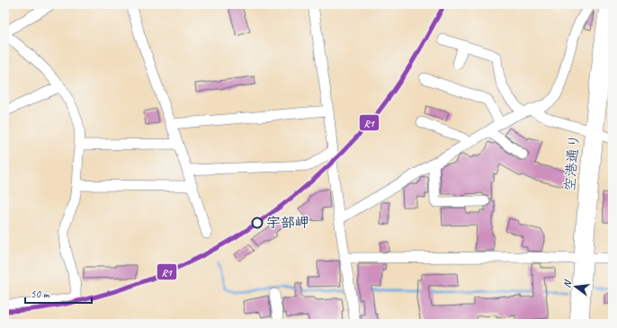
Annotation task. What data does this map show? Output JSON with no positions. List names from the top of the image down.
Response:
{
  "streets": {
    "street": ["空港通り"]
  },
  "places": ["宇部岬"],
  "lines": ["transit line R1"],
  "scale_bar": "50 m",
  "north": "left"
}
